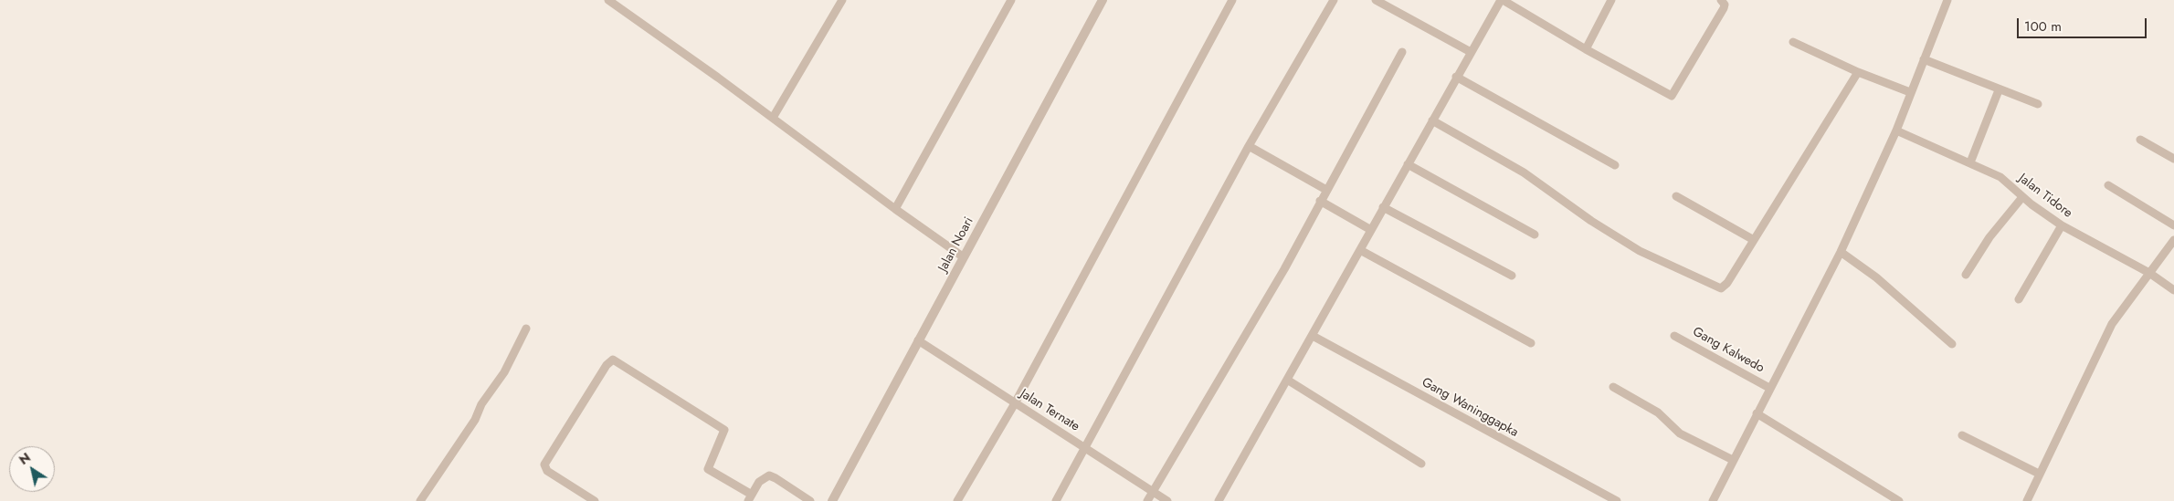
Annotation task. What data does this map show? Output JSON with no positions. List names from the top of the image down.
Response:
{
  "streets": {
    "street": [
      "Jalan Tidore",
      "Jalan Noari",
      "Gang Kalwedo",
      "Gang Waninggapka",
      "Jalan Ternate"
    ]
  },
  "crossings": [
    ["Jalan Noari", "Jalan Ternate"]
  ],
  "scale_bar": "100 m",
  "north": "top left"
}
